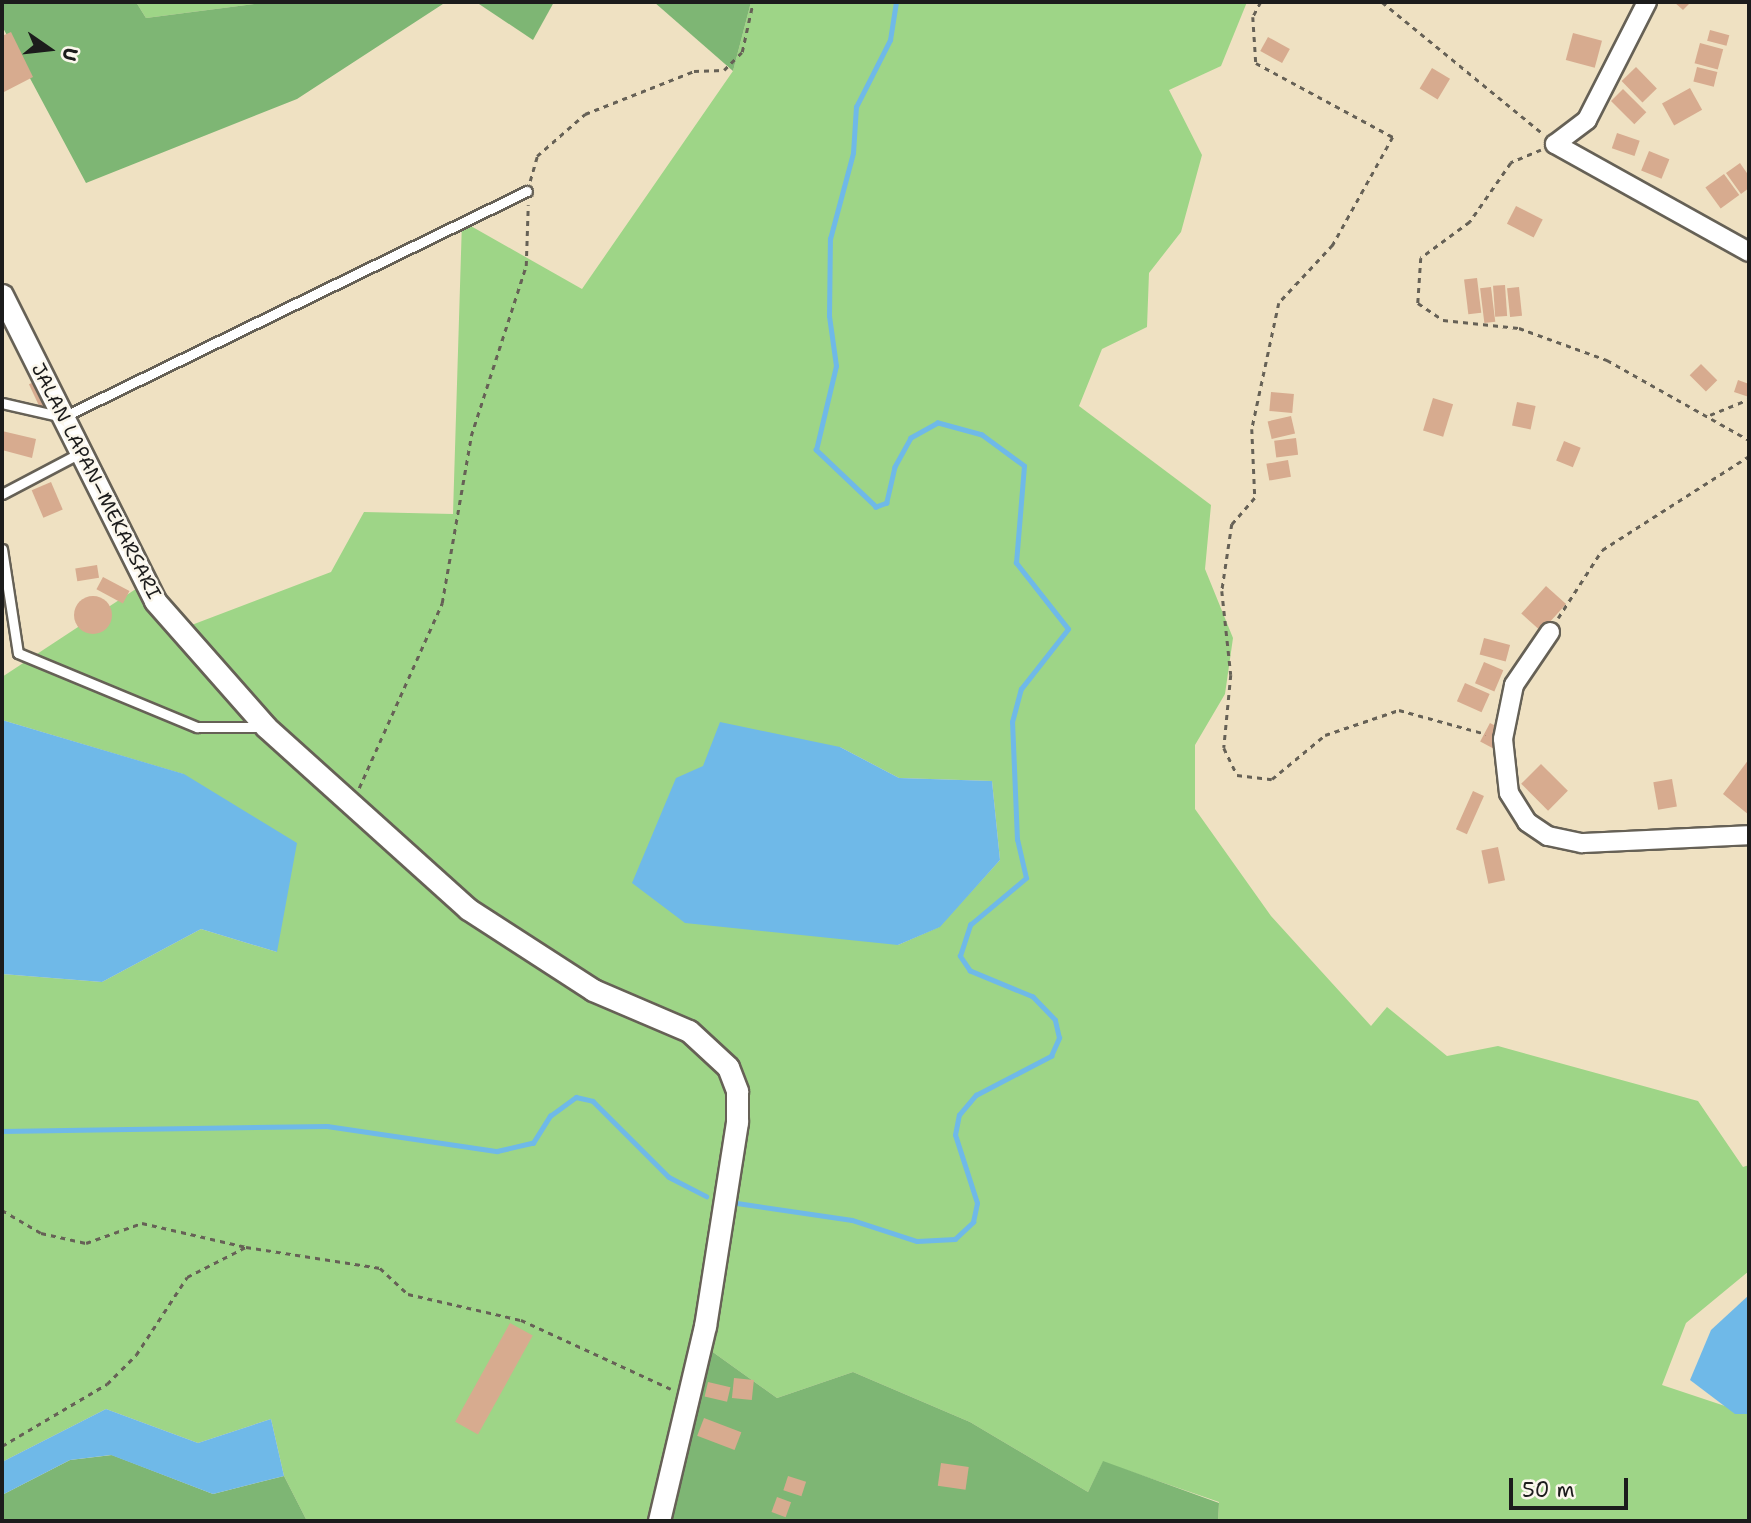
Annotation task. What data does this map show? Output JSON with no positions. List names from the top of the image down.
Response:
{
  "streets": {
    "street": ["JALAN LAPAN–MEKARSARI"]
  },
  "scale_bar": "50 m",
  "north": "right"
}
